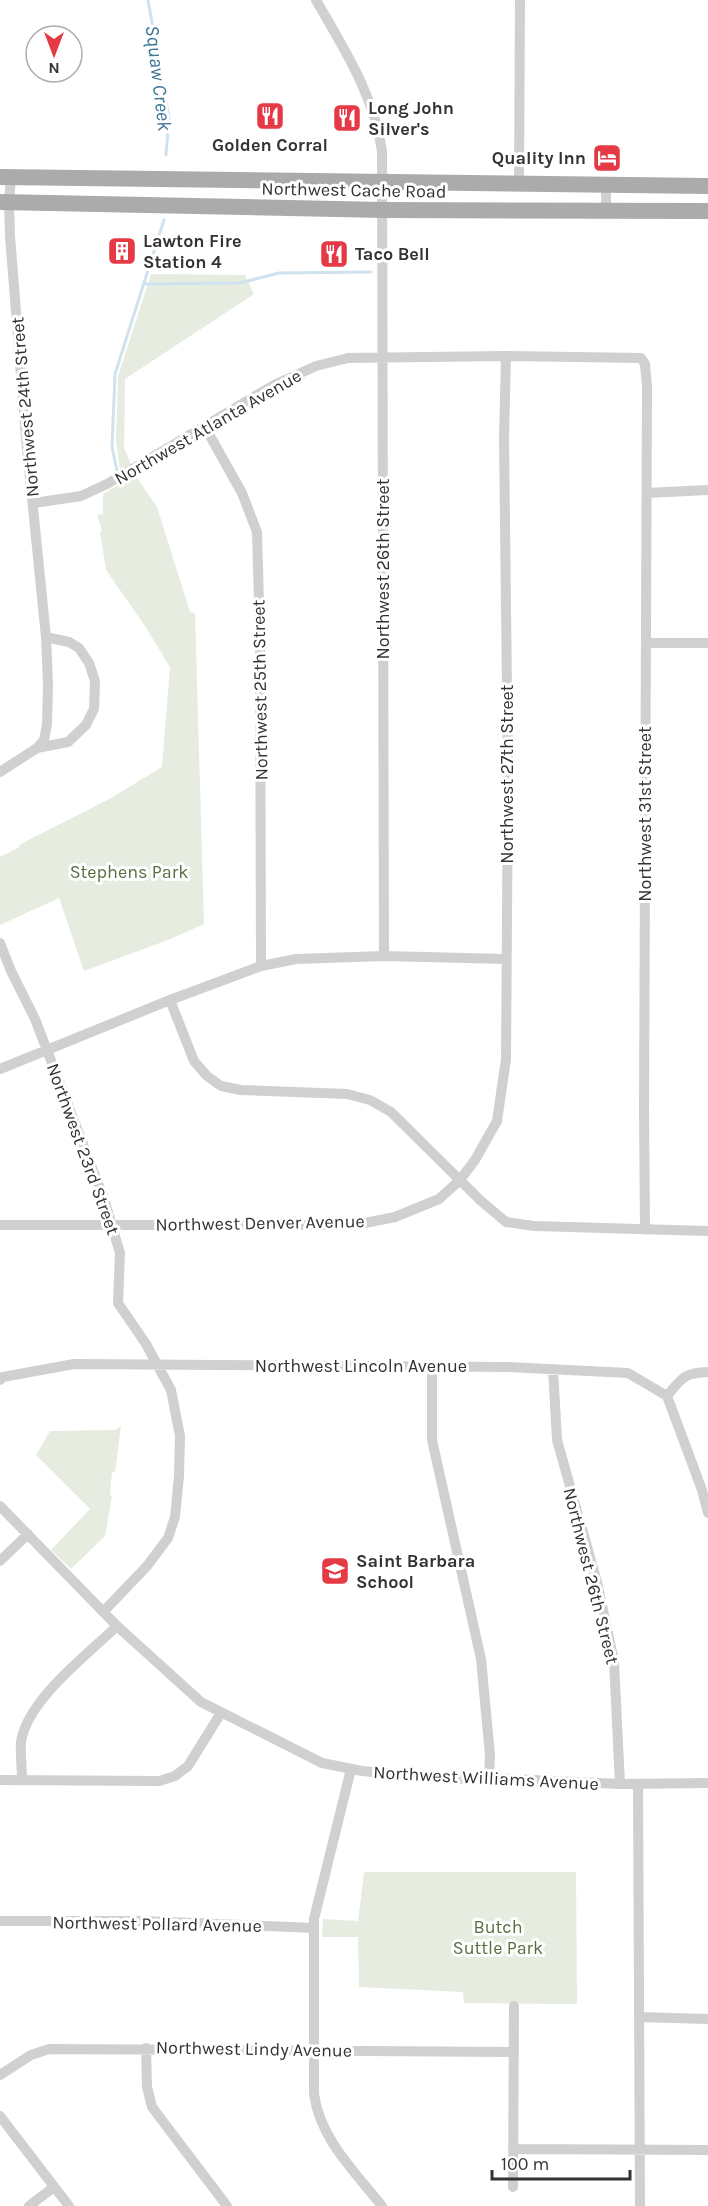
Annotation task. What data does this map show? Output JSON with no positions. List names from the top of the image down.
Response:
{
  "streets": {
    "main road": ["Northwest Cache Road"],
    "street": [
      "Northwest 24th Street",
      "Northwest Atlanta Avenue",
      "Northwest 26th Street",
      "Northwest 25th Street",
      "Northwest 27th Street",
      "Northwest 31st Street",
      "Northwest 23rd Street",
      "Northwest Denver Avenue",
      "Northwest Lincoln Avenue",
      "Northwest Williams Avenue",
      "Northwest Pollard Avenue",
      "Northwest Lindy Avenue"
    ]
  },
  "crossings": [
    ["Northwest Cache Road", "Northwest 24th Street"],
    ["Northwest Cache Road", "Northwest 26th Street"],
    ["Northwest 24th Street", "Northwest Atlanta Avenue"],
    ["Northwest Atlanta Avenue", "Northwest 26th Street"],
    ["Northwest Atlanta Avenue", "Northwest 25th Street"],
    ["Northwest Atlanta Avenue", "Northwest 27th Street"],
    ["Northwest Atlanta Avenue", "Northwest 31st Street"],
    ["Northwest 26th Street", "Northwest Lincoln Avenue"],
    ["Northwest 26th Street", "Northwest Williams Avenue"],
    ["Northwest 27th Street", "Northwest Denver Avenue"],
    ["Northwest 23rd Street", "Northwest Denver Avenue"],
    ["Northwest 23rd Street", "Northwest Lincoln Avenue"],
    ["Northwest 23rd Street", "Northwest Williams Avenue"]
  ],
  "water": ["Squaw Creek"],
  "parks": ["Stephens Park", "Butch Suttle Park"],
  "places": {
    "restaurant": ["Golden Corral", "Long John Silver's", "Taco Bell"],
    "hotel": ["Quality Inn"],
    "building": ["Lawton Fire Station 4"],
    "school or university": ["Saint Barbara School"]
  },
  "scale_bar": "100 m",
  "north": "bottom"
}
